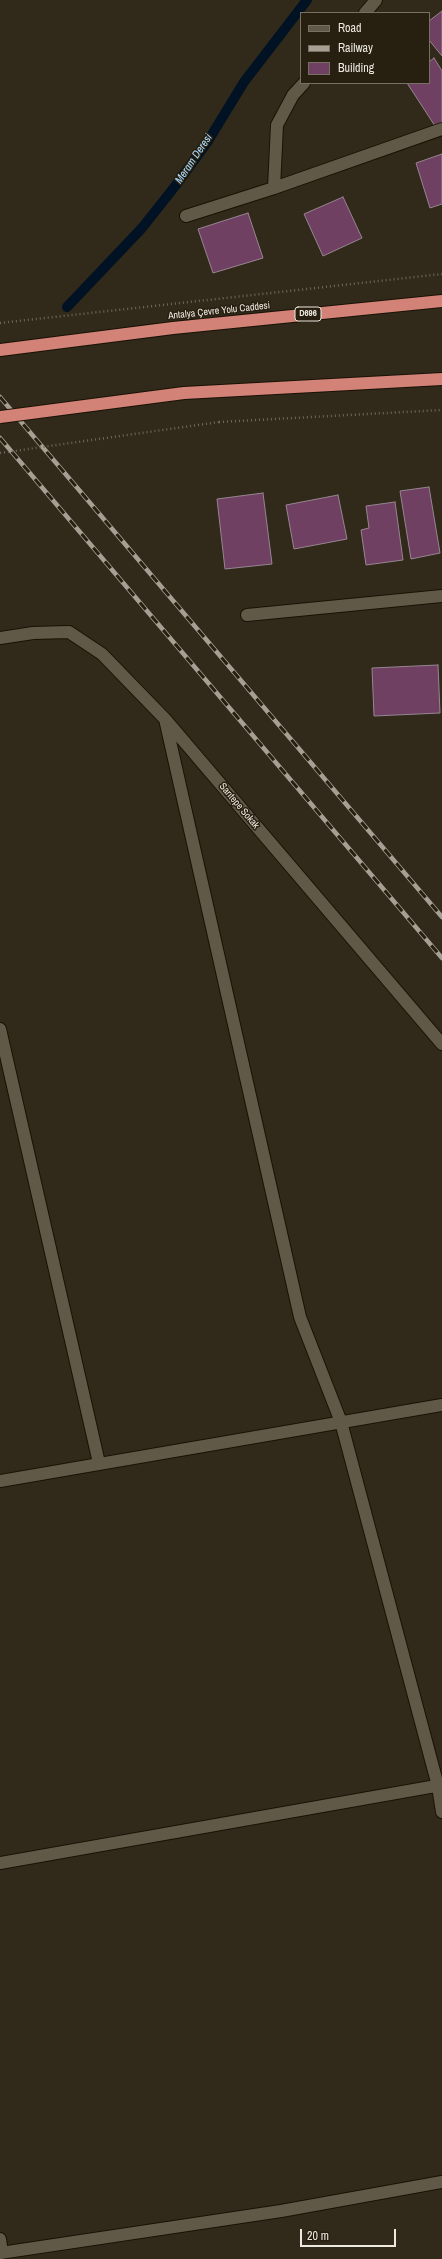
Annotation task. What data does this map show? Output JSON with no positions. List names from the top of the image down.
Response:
{
  "streets": {
    "highway": ["Antalya Çevre Yolu Caddesi", "D696"],
    "street": ["Sarıtepe Sokak"]
  },
  "water": ["Meram Deresi"],
  "legend": ["Road", "Railway", "Building"],
  "scale_bar": "20 m"
}
